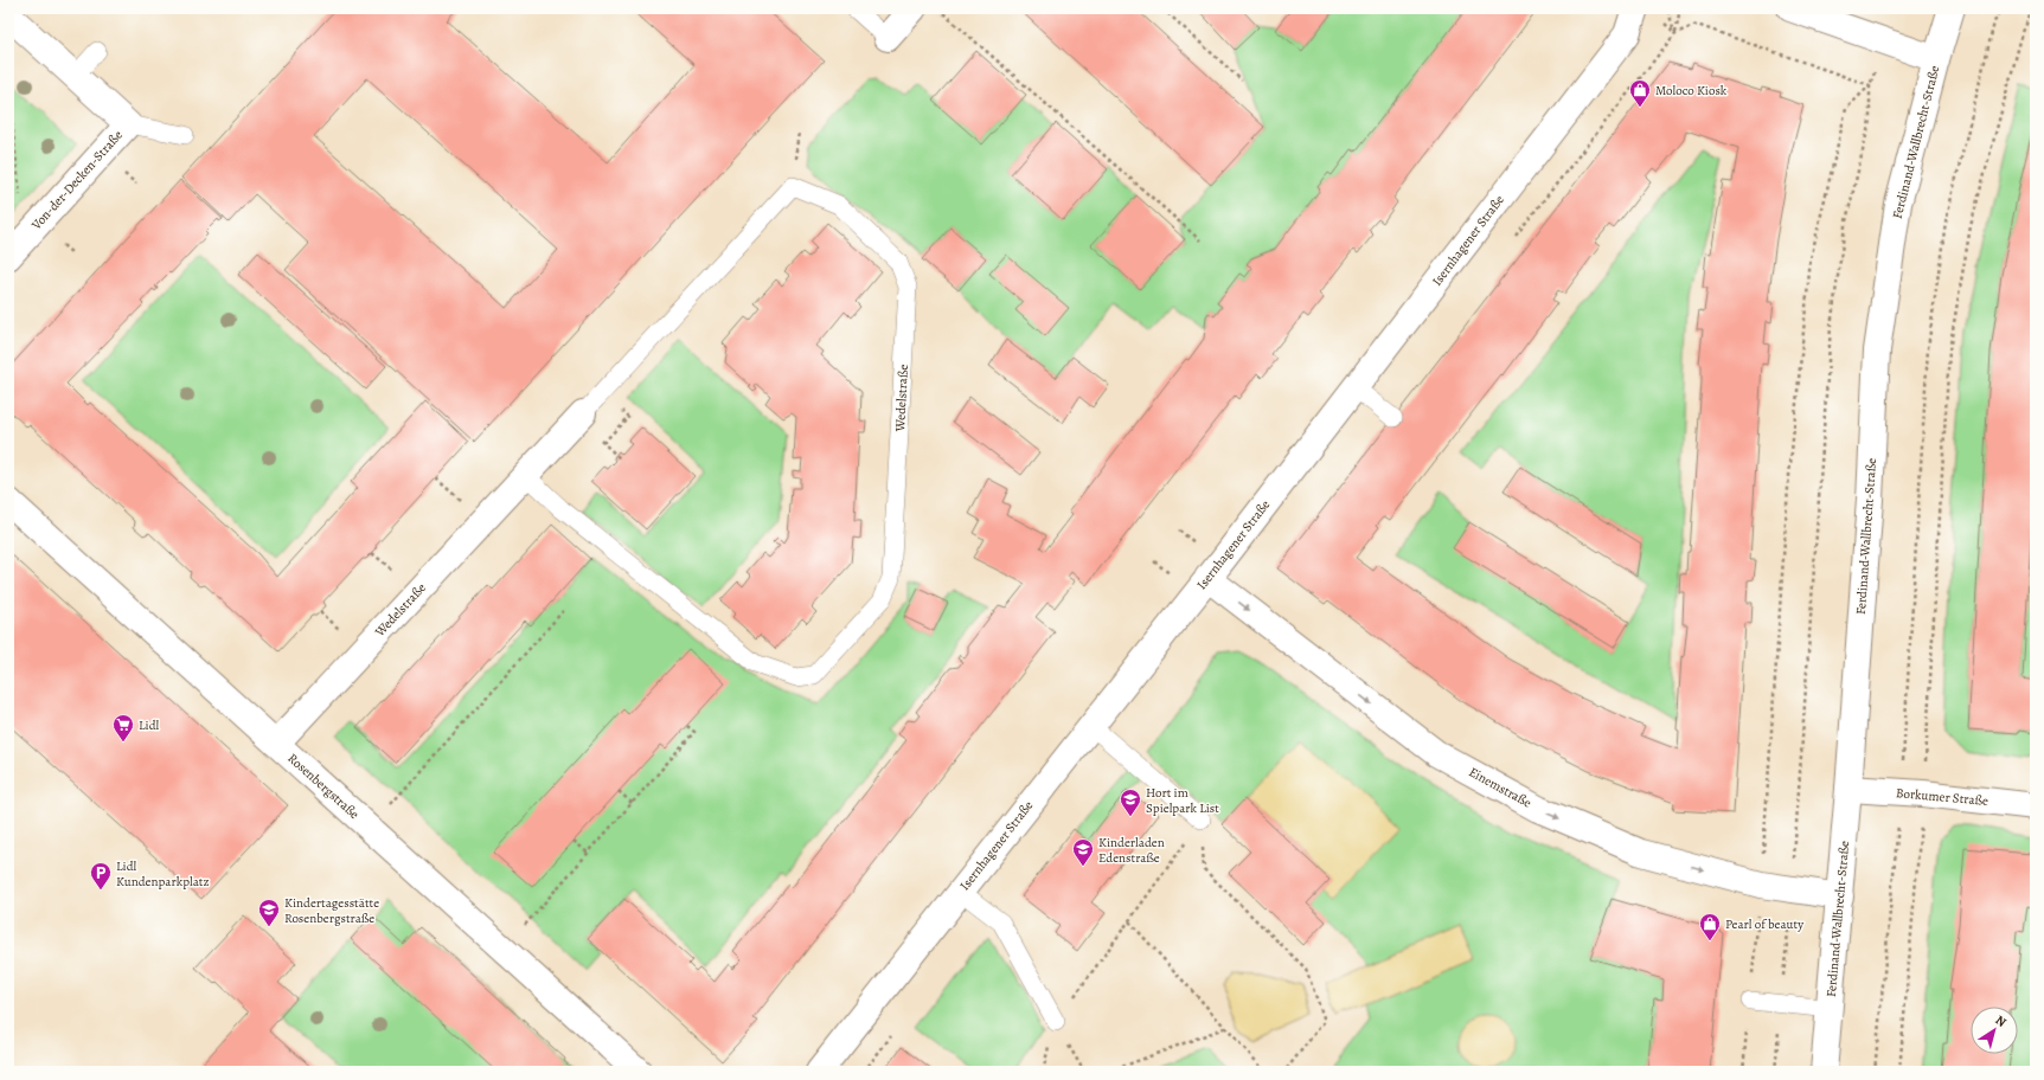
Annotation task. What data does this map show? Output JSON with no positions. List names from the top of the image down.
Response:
{
  "streets": {
    "street": [
      "Ferdinand-Wallbrecht-Straße",
      "Von-der-Decken-Straße",
      "Isernhagener Straße",
      "Wedelstraße",
      "Rosenbergstraße",
      "Einemstraße",
      "Borkumer Straße"
    ]
  },
  "crossings": [
    ["Ferdinand-Wallbrecht-Straße", "Einemstraße"],
    ["Ferdinand-Wallbrecht-Straße", "Borkumer Straße"],
    ["Isernhagener Straße", "Einemstraße"],
    ["Wedelstraße", "Rosenbergstraße"]
  ],
  "one_way": ["Einemstraße"],
  "places": {
    "shop": ["Moloco Kiosk", "Pearl of beauty"],
    "supermarket": ["Lidl"],
    "school or university": ["Hort im Spielpark List", "Kinderladen Edenstraße", "Kindertagesstätte Rosenbergstraße"],
    "parking": ["Lidl Kundenparkplatz"]
  },
  "north": "top right"
}
